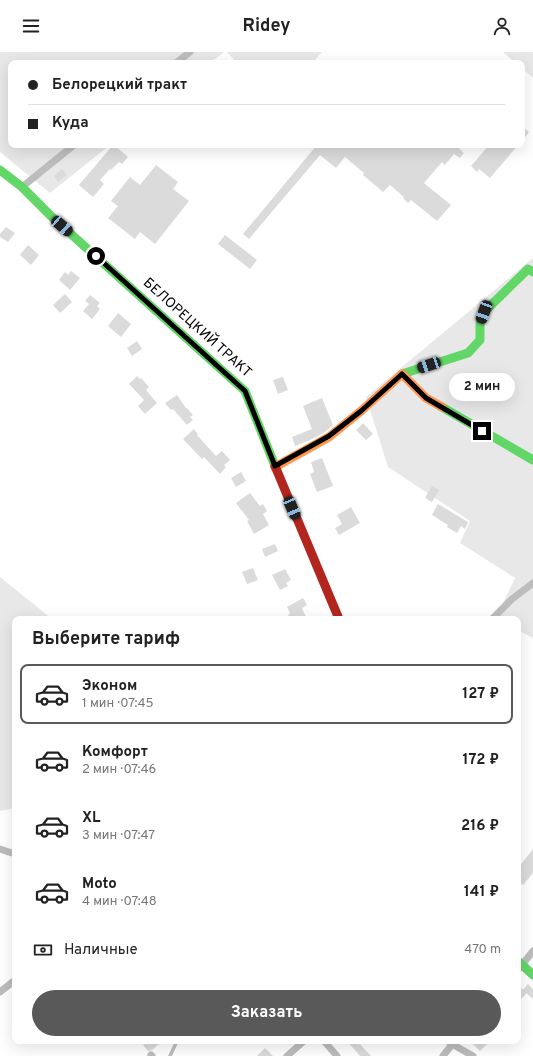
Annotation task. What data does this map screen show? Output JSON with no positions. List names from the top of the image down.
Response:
{
  "streets": {
    "street": ["БЕЛОРЕЦКИЙ ТРАКТ"]
  },
  "page": {
    "header": "Ridey",
    "banner": ["Белорецкий тракт", "Куда"],
    "bubble": "2 мин",
    "heading": "Выберите тариф",
    "list": [
      {
        "name": "Эконом",
        "note": "1 мин · 07:45",
        "value": "127 ₽"
      },
      {
        "name": "Комфорт",
        "note": "2 мин · 07:46",
        "value": "172 ₽"
      },
      {
        "name": "XL",
        "note": "3 мин · 07:47",
        "value": "216 ₽"
      },
      {
        "name": "Moto",
        "note": "4 мин · 07:48",
        "value": "141 ₽"
      }
    ],
    "pay": ["Наличные", "470 m"],
    "buttons": "Заказать"
  }
}
